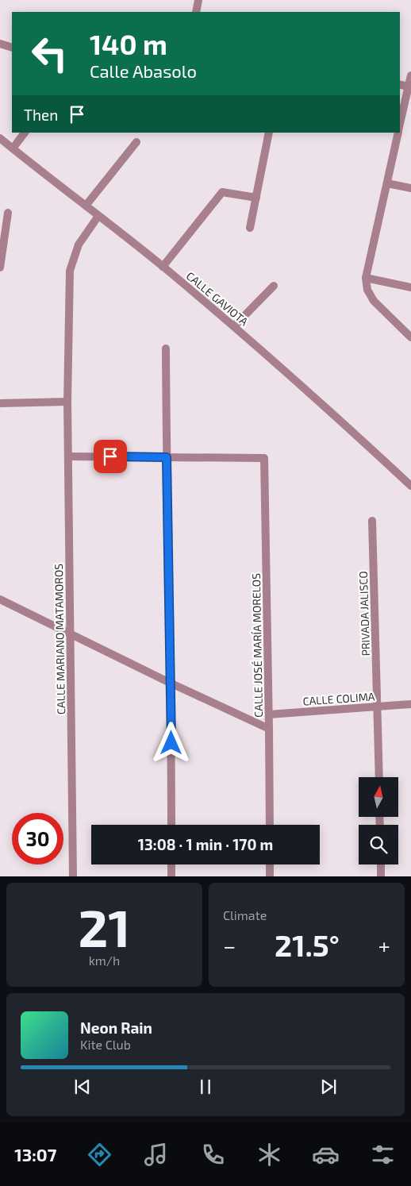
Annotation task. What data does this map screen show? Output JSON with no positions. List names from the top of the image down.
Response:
{
  "streets": {
    "street": [
      "CALLE GAVIOTA",
      "PRIVADA JALISCO",
      "CALLE MARIANO MATAMOROS",
      "CALLE JOSÉ MARÍA MORELOS",
      "CALLE COLIMA"
    ]
  },
  "crossings": [
    ["CALLE GAVIOTA", "CALLE MARIANO MATAMOROS"],
    ["PRIVADA JALISCO", "CALLE COLIMA"],
    ["CALLE JOSÉ MARÍA MORELOS", "CALLE COLIMA"]
  ],
  "north": "top",
  "page": {
    "turn": ["140 m", "Calle Abasolo"],
    "then": "Then",
    "limit": "30",
    "trip": "13:08 · 1 min · 170 m",
    "tile": [
      ["21", "km/h"],
      "Climate"
    ],
    "heat": ["−", "21.5°", "+"],
    "song": ["Neon Rain", "Kite Club"],
    "tabs": "13:07"
  }
}
